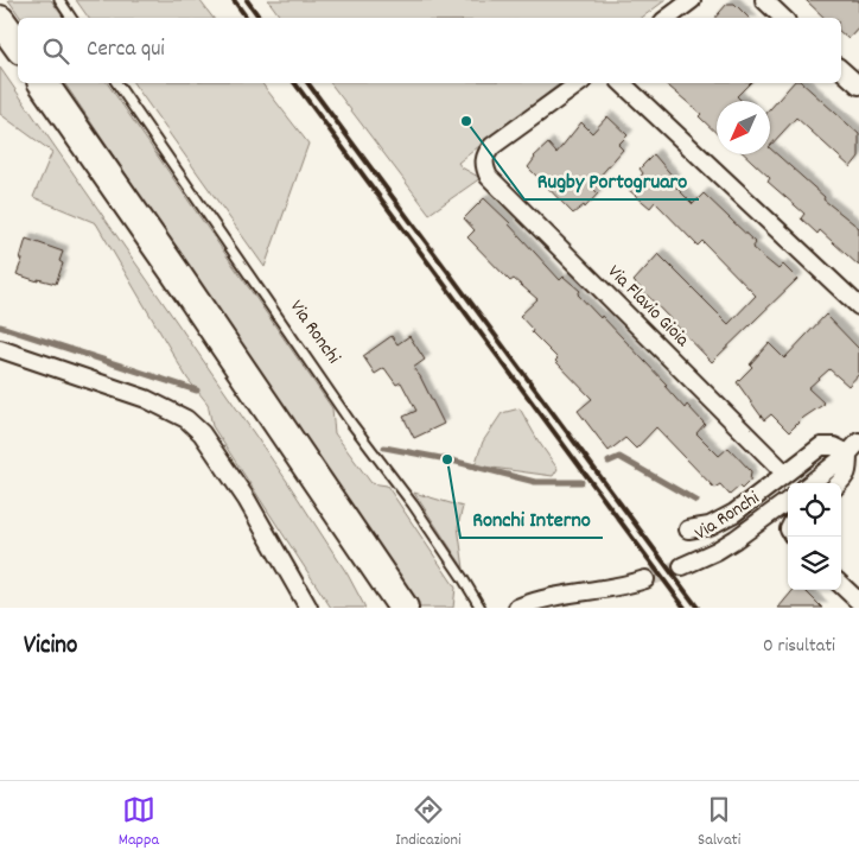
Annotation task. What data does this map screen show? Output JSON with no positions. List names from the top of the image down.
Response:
{
  "streets": {
    "street": ["Via Flavio Gioia", "Via Ronchi"]
  },
  "places": ["Rugby Portogruaro", "Ronchi Interno"],
  "north": "bottom left",
  "page": {
    "search": "Cerca qui",
    "heading": ["Vicino", "0 risultati"],
    "nav": ["Mappa", "Indicazioni", "Salvati"]
  }
}
